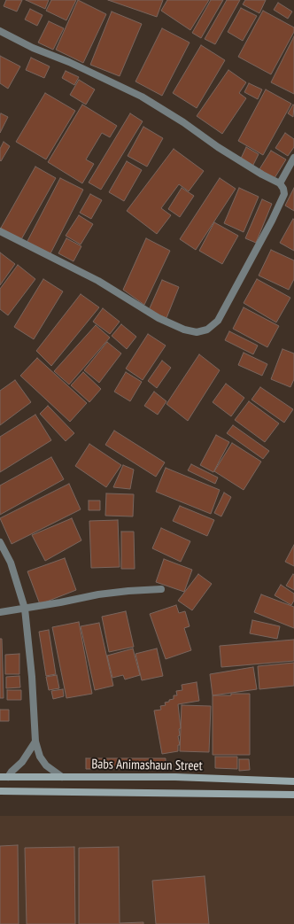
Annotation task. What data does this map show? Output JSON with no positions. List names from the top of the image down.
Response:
{
  "streets": {
    "main road": ["Babs Animashaun Street"]
  }
}
